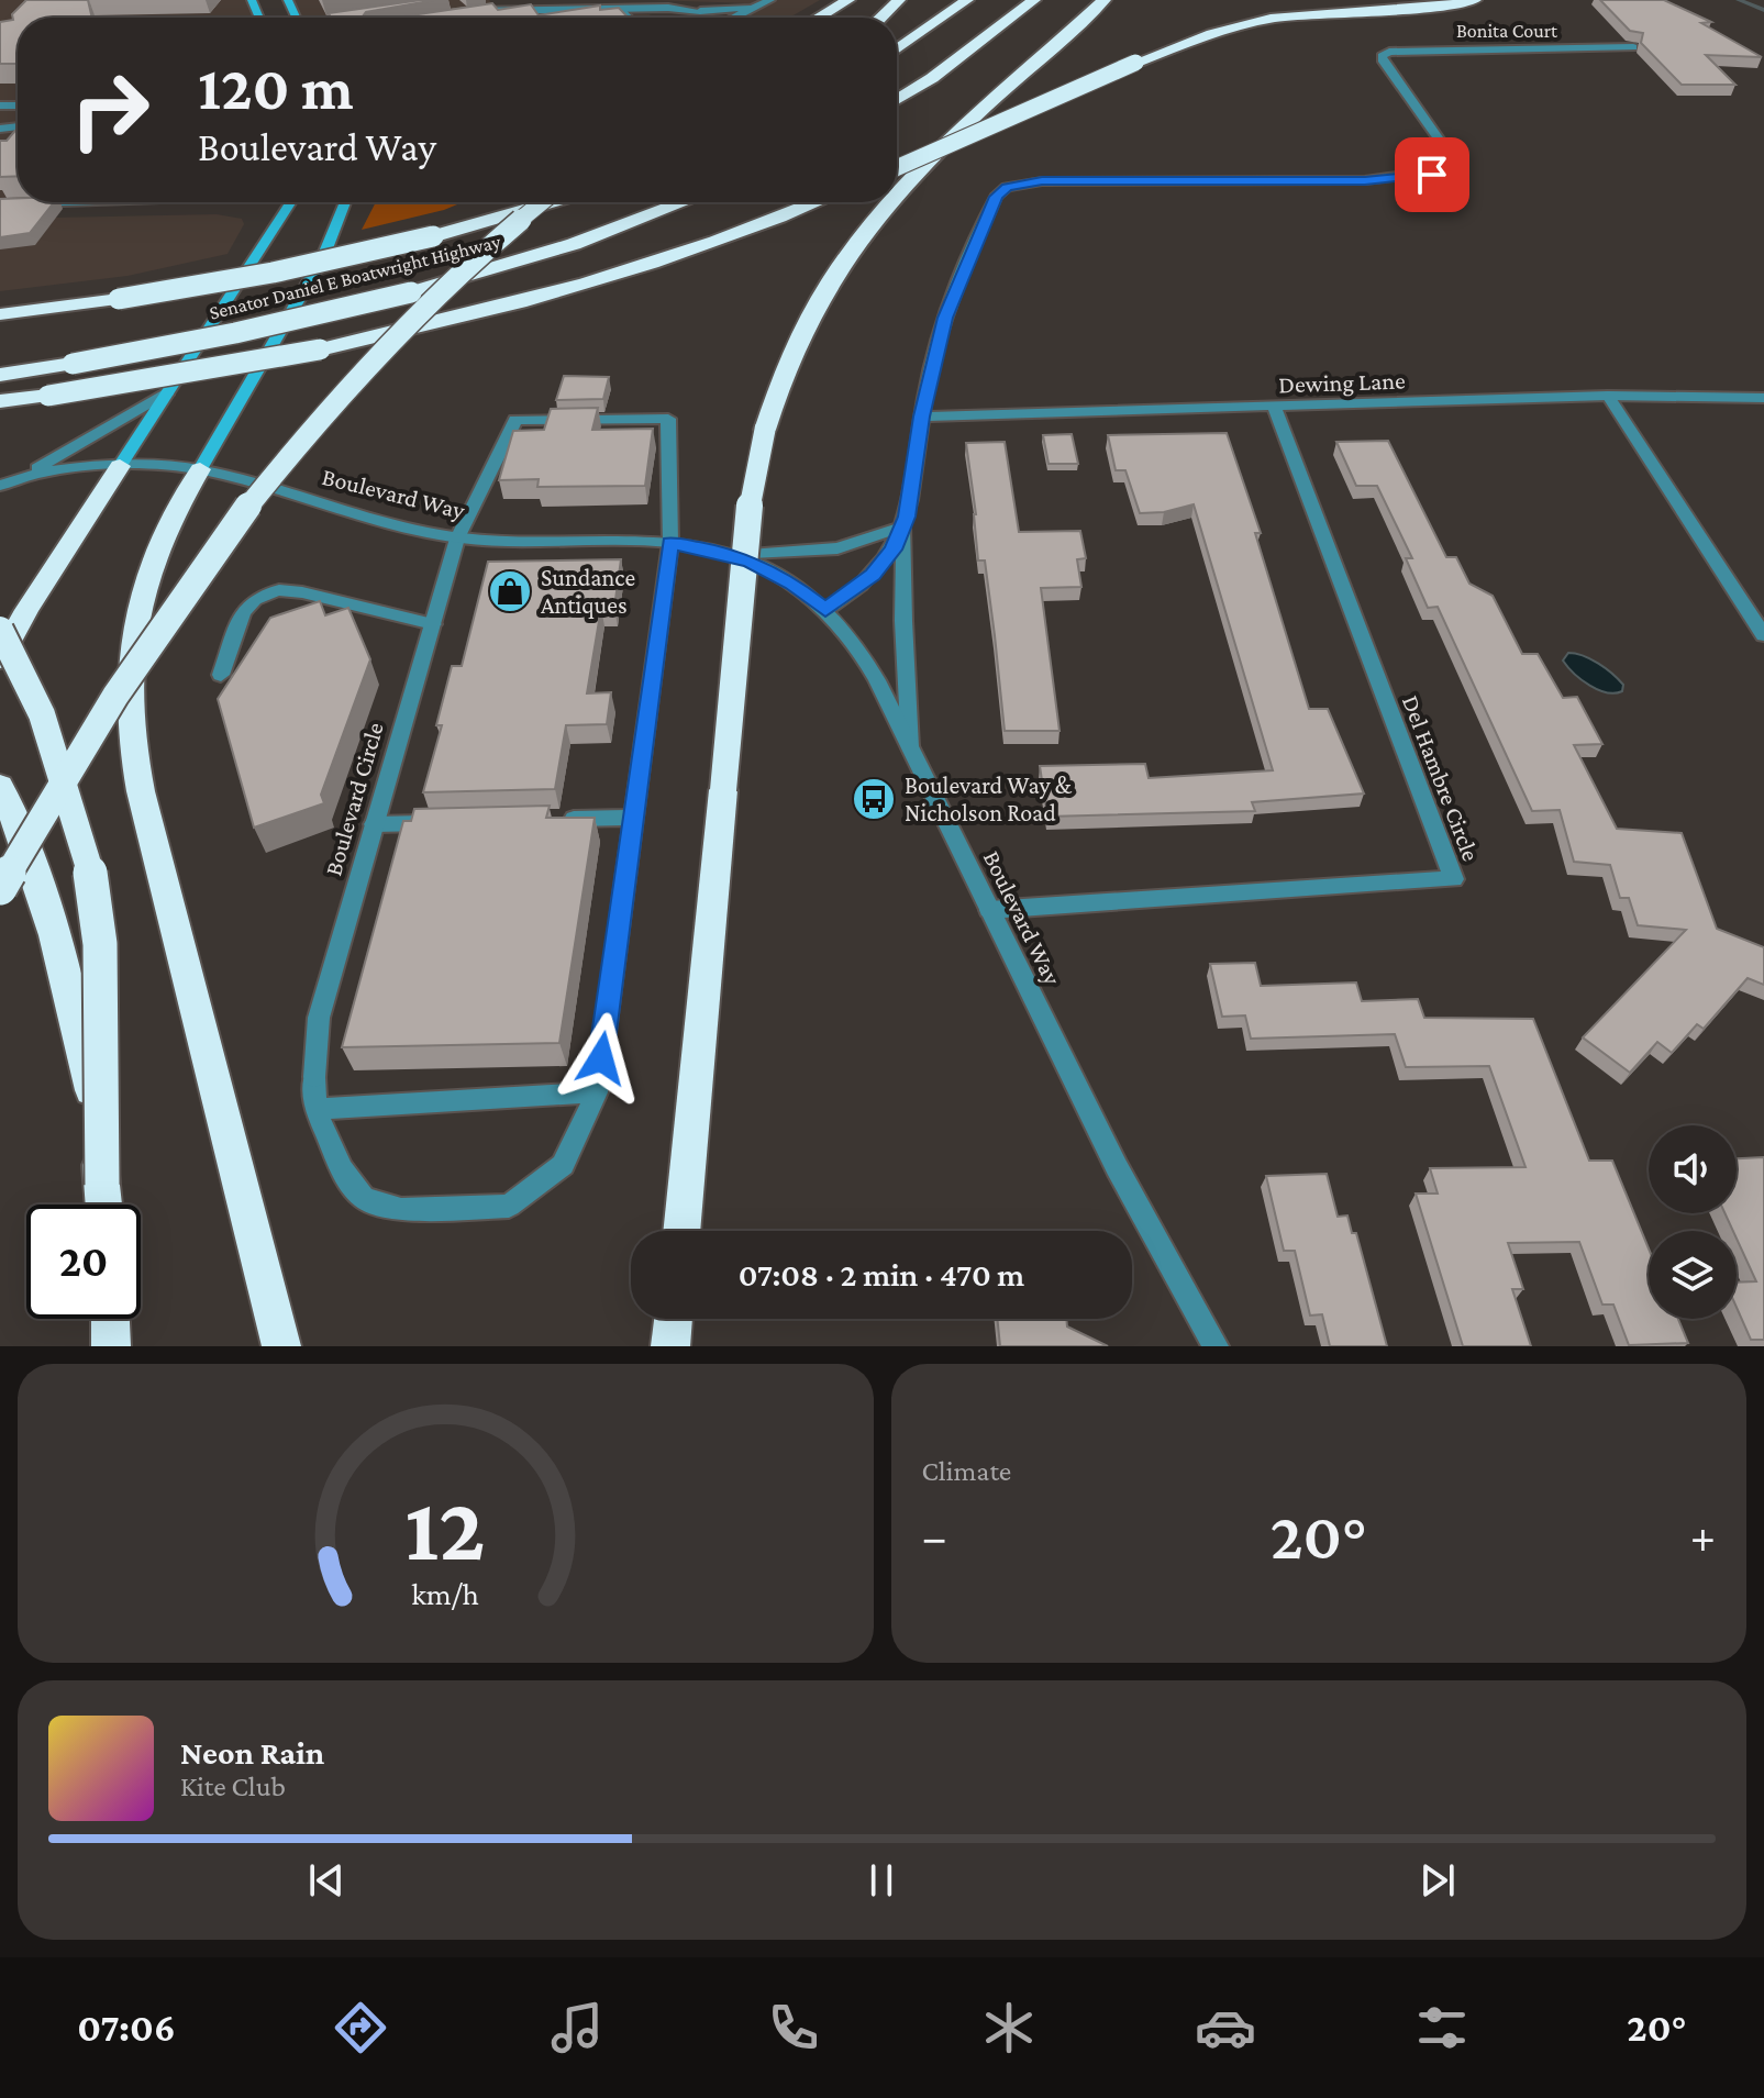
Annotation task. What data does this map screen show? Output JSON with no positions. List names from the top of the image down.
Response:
{
  "streets": {
    "highway": ["Senator Daniel E Boatwright Highway"],
    "street": [
      "Bonita Court",
      "Dewing Lane",
      "Boulevard Way",
      "Del Hambre Circle",
      "Boulevard Circle"
    ]
  },
  "crossings": [
    ["Bonita Court", "Dewing Lane"],
    ["Dewing Lane", "Del Hambre Circle"],
    ["Boulevard Way", "Del Hambre Circle"],
    ["Boulevard Way", "Boulevard Circle"]
  ],
  "places": {
    "shop": ["Sundance Antiques"],
    "bus stop": ["Boulevard Way & Nicholson Road"]
  },
  "page": {
    "turn": ["120 m", "Boulevard Way"],
    "limit": "20",
    "trip": "07:08 · 2 min · 470 m",
    "tile": "Climate",
    "heat": ["−", "20°", "+"],
    "song": ["Neon Rain", "Kite Club"],
    "tabs": ["07:06", "20°"],
    "gauge": ["12", "km/h"]
  }
}
